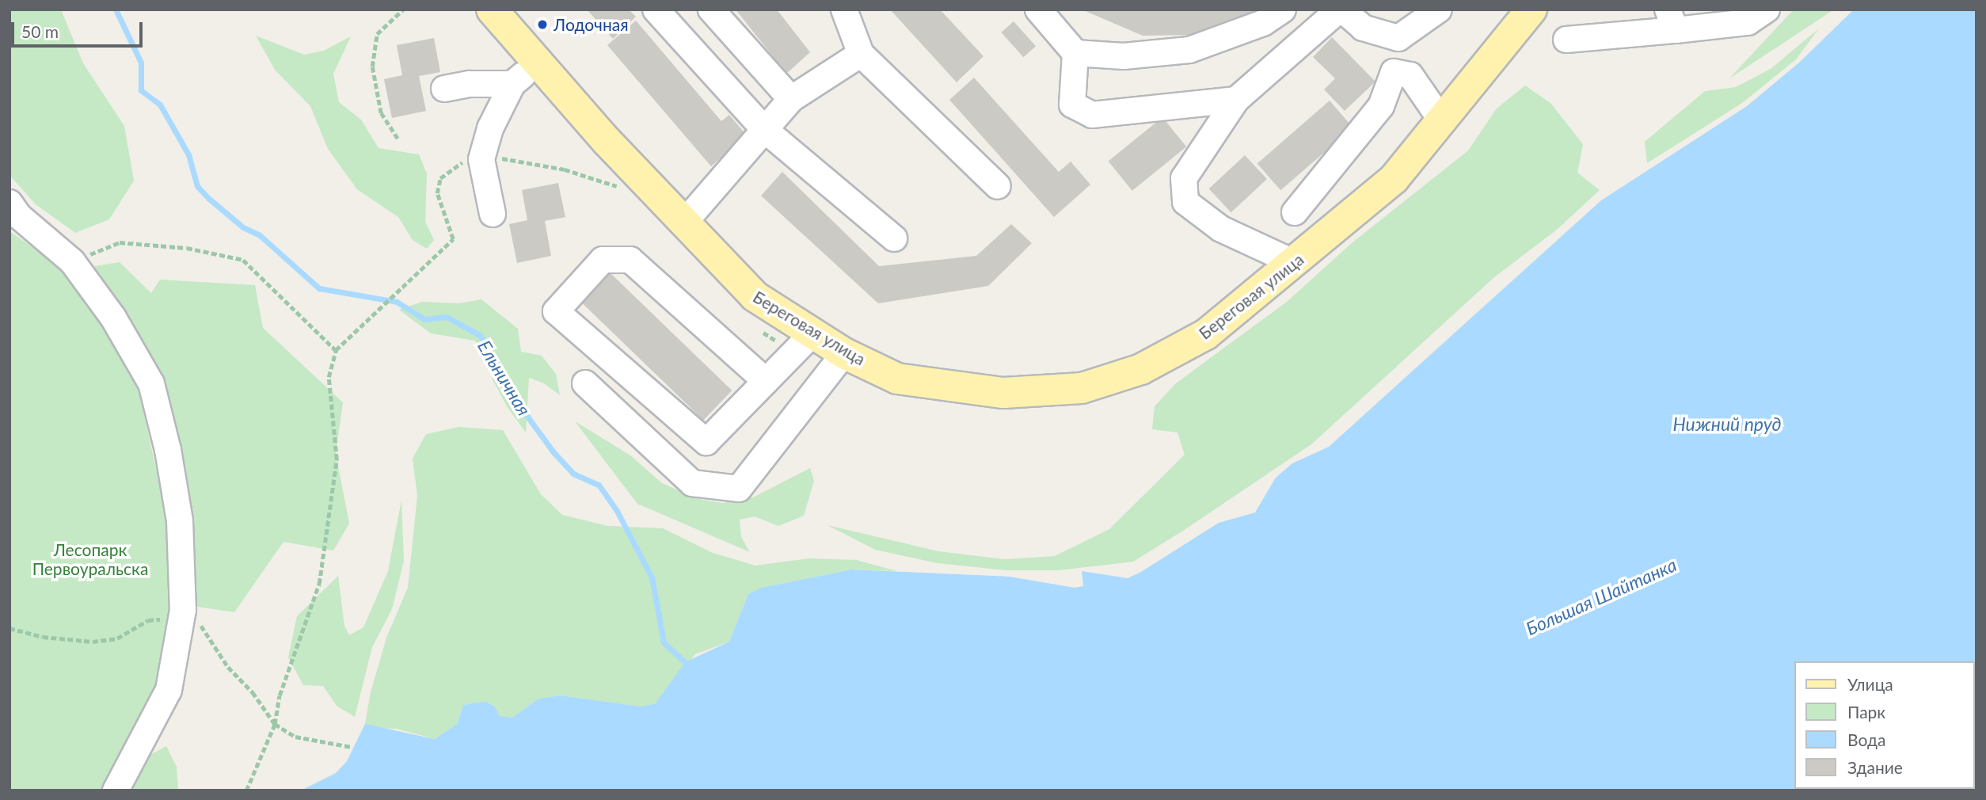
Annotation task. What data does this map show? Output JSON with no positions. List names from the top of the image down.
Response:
{
  "streets": {
    "main road": ["Береговая улица"]
  },
  "water": ["Ельничная", "Нижний пруд", "Большая Шайтанка"],
  "parks": ["Лесопарк Первоуральска"],
  "places": ["Лодочная"],
  "legend": [
    "Улица",
    "Парк",
    "Вода",
    "Здание"
  ],
  "scale_bar": "50 m"
}
